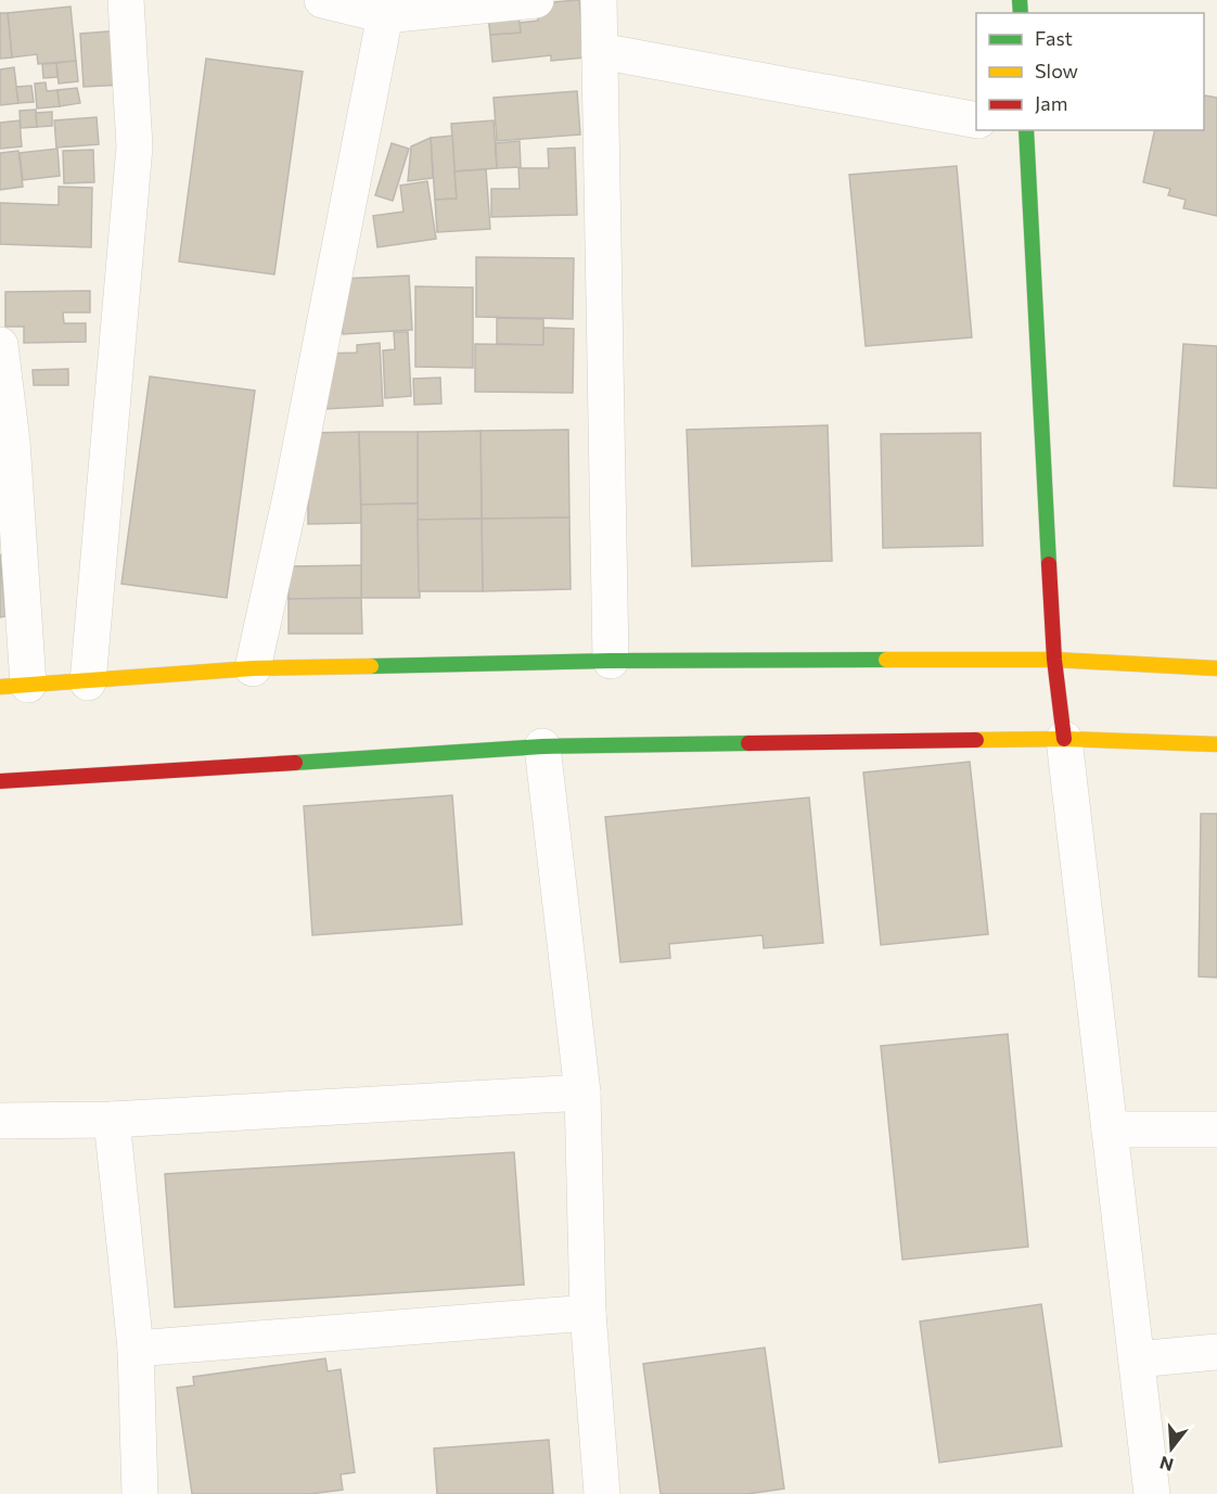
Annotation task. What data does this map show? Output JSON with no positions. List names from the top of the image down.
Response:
{
  "legend": ["Fast", "Slow", "Jam"],
  "north": "bottom"
}
